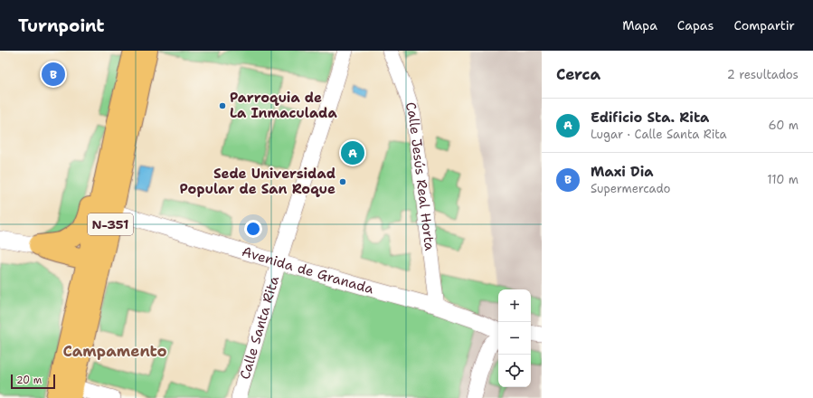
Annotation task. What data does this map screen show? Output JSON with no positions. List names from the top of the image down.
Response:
{
  "streets": {
    "highway": ["N-351"],
    "street": ["Calle Jesús Real Horta", "Avenida de Granada", "Calle Santa Rita"]
  },
  "crossings": [
    ["Calle Jesús Real Horta", "Avenida de Granada"],
    ["N-351", "Avenida de Granada"],
    ["Avenida de Granada", "Calle Santa Rita"]
  ],
  "districts": ["Campamento"],
  "places": ["Parroquia de La Inmaculada", "Sede Universidad Popular de San Roque"],
  "scale_bar": "20 m",
  "page": {
    "header": "Turnpoint",
    "nav": ["Mapa", "Capas", "Compartir"],
    "heading": ["Cerca", "2 resultados"],
    "pins": ["B", "A"],
    "list": [
      {
        "mark": "A",
        "name": "Edificio Sta. Rita",
        "note": "Lugar · Calle Santa Rita",
        "value": "60 m"
      },
      {
        "mark": "B",
        "name": "Maxi Dia",
        "note": "Supermercado",
        "value": "110 m"
      }
    ],
    "map_buttons": ["+", "−"],
    "scale": "20 m"
  }
}
